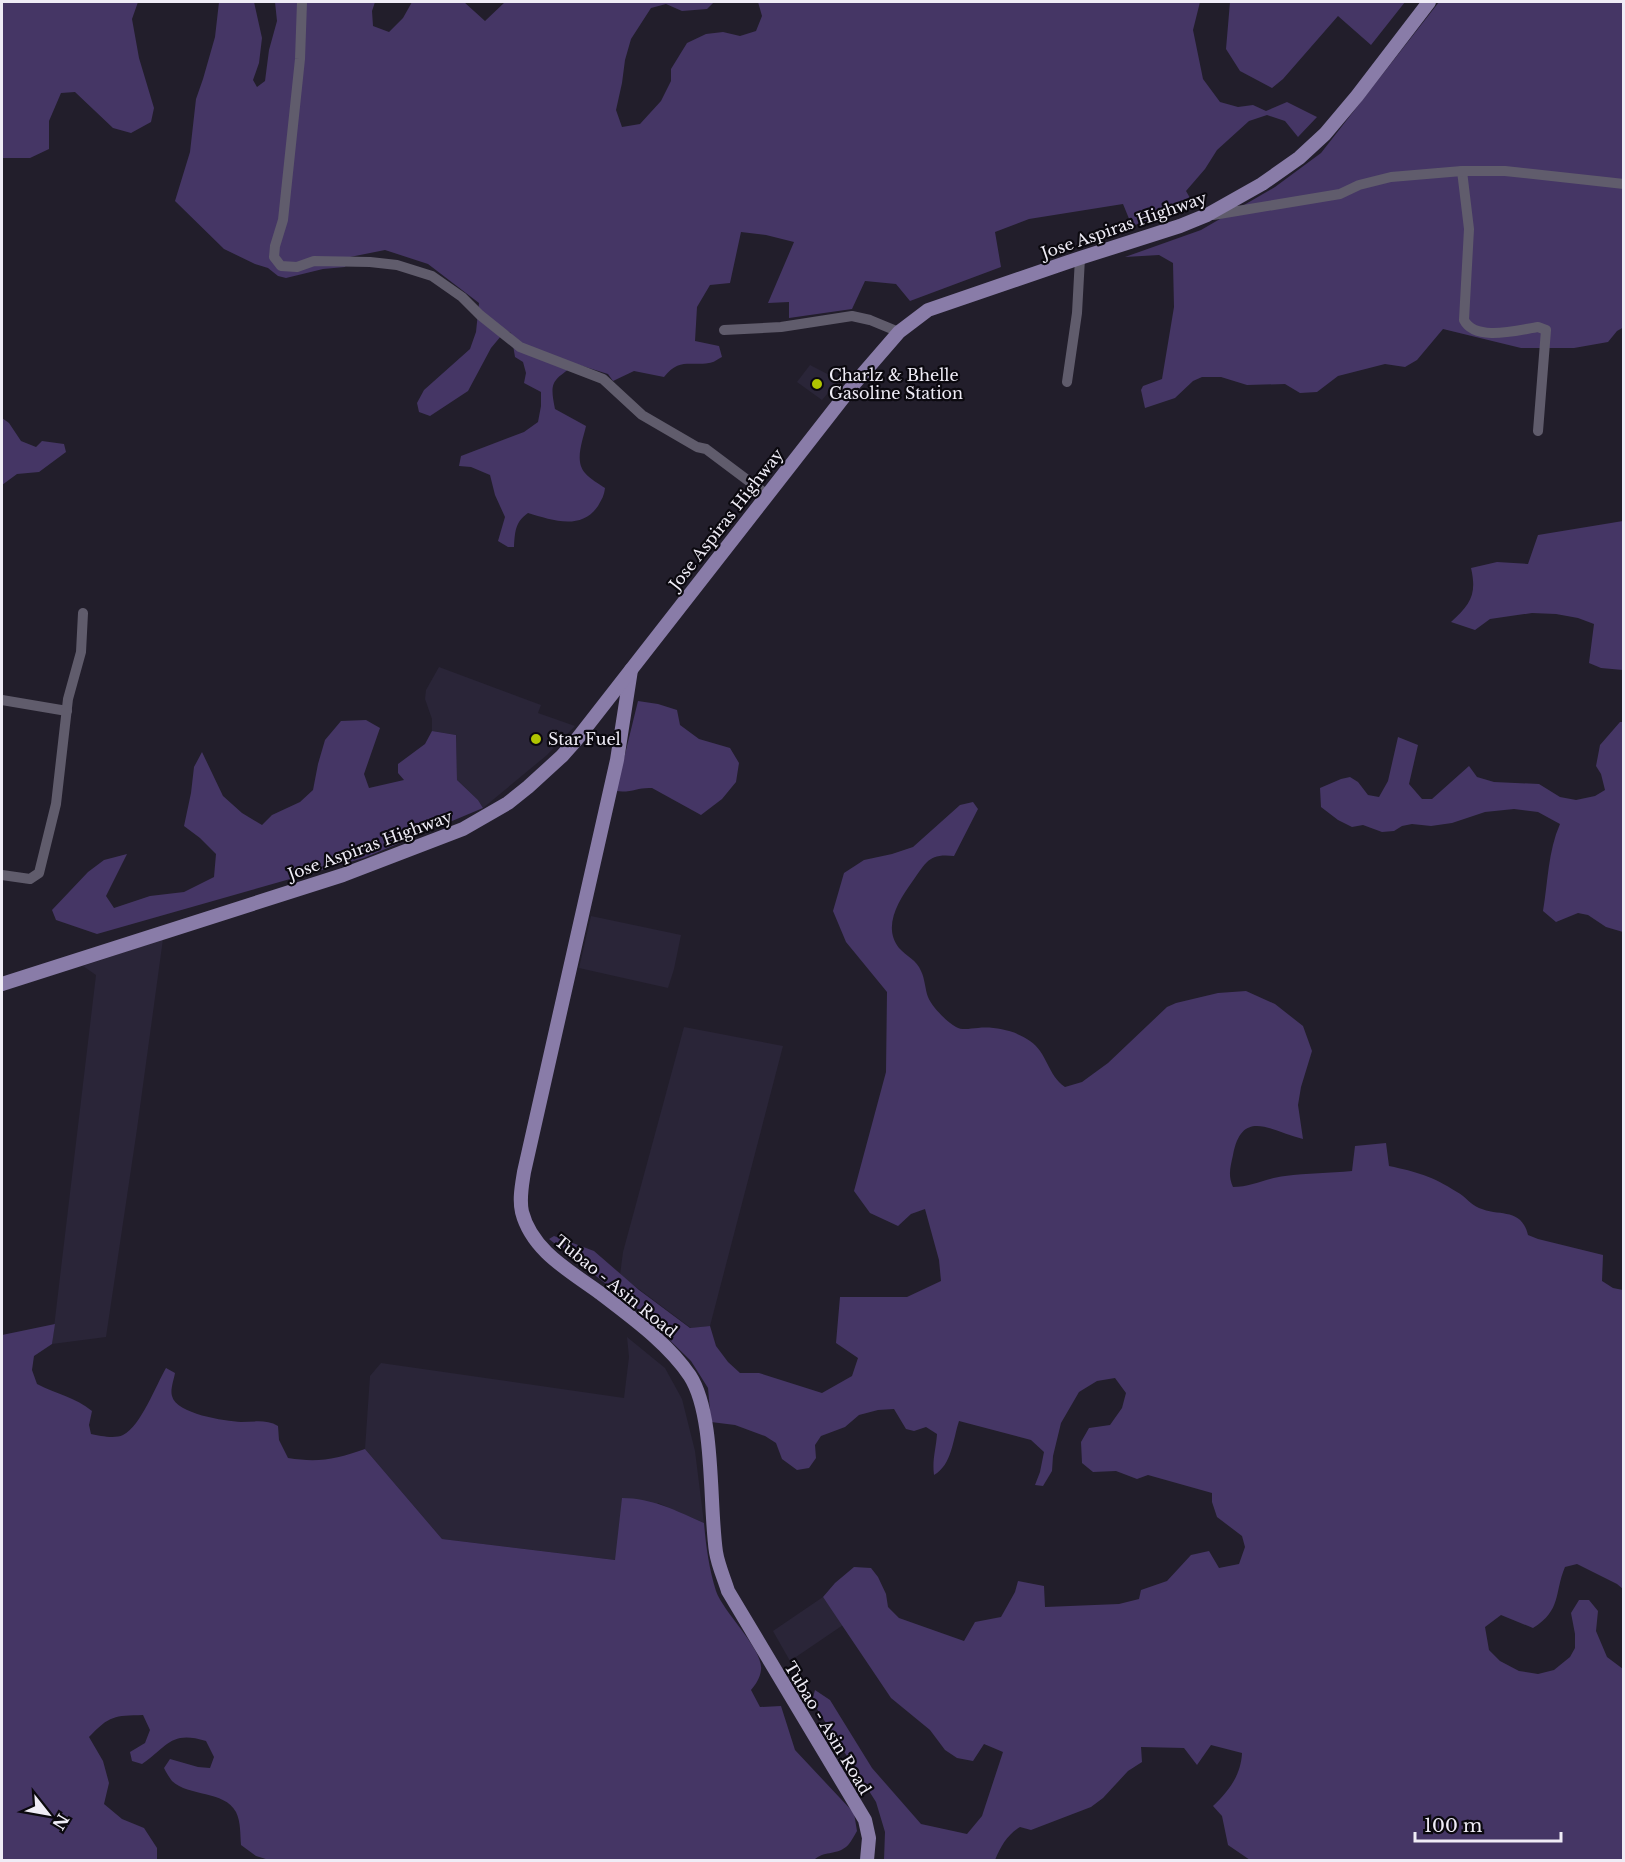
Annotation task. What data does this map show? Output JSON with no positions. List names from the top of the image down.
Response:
{
  "streets": {
    "main road": ["Jose Aspiras Highway", "Tubao - Asin Road"]
  },
  "crossings": [
    ["Jose Aspiras Highway", "Tubao - Asin Road"]
  ],
  "places": ["Charlz & Bhelle Gasoline Station", "Star Fuel"],
  "scale_bar": "100 m",
  "north": "bottom right"
}
